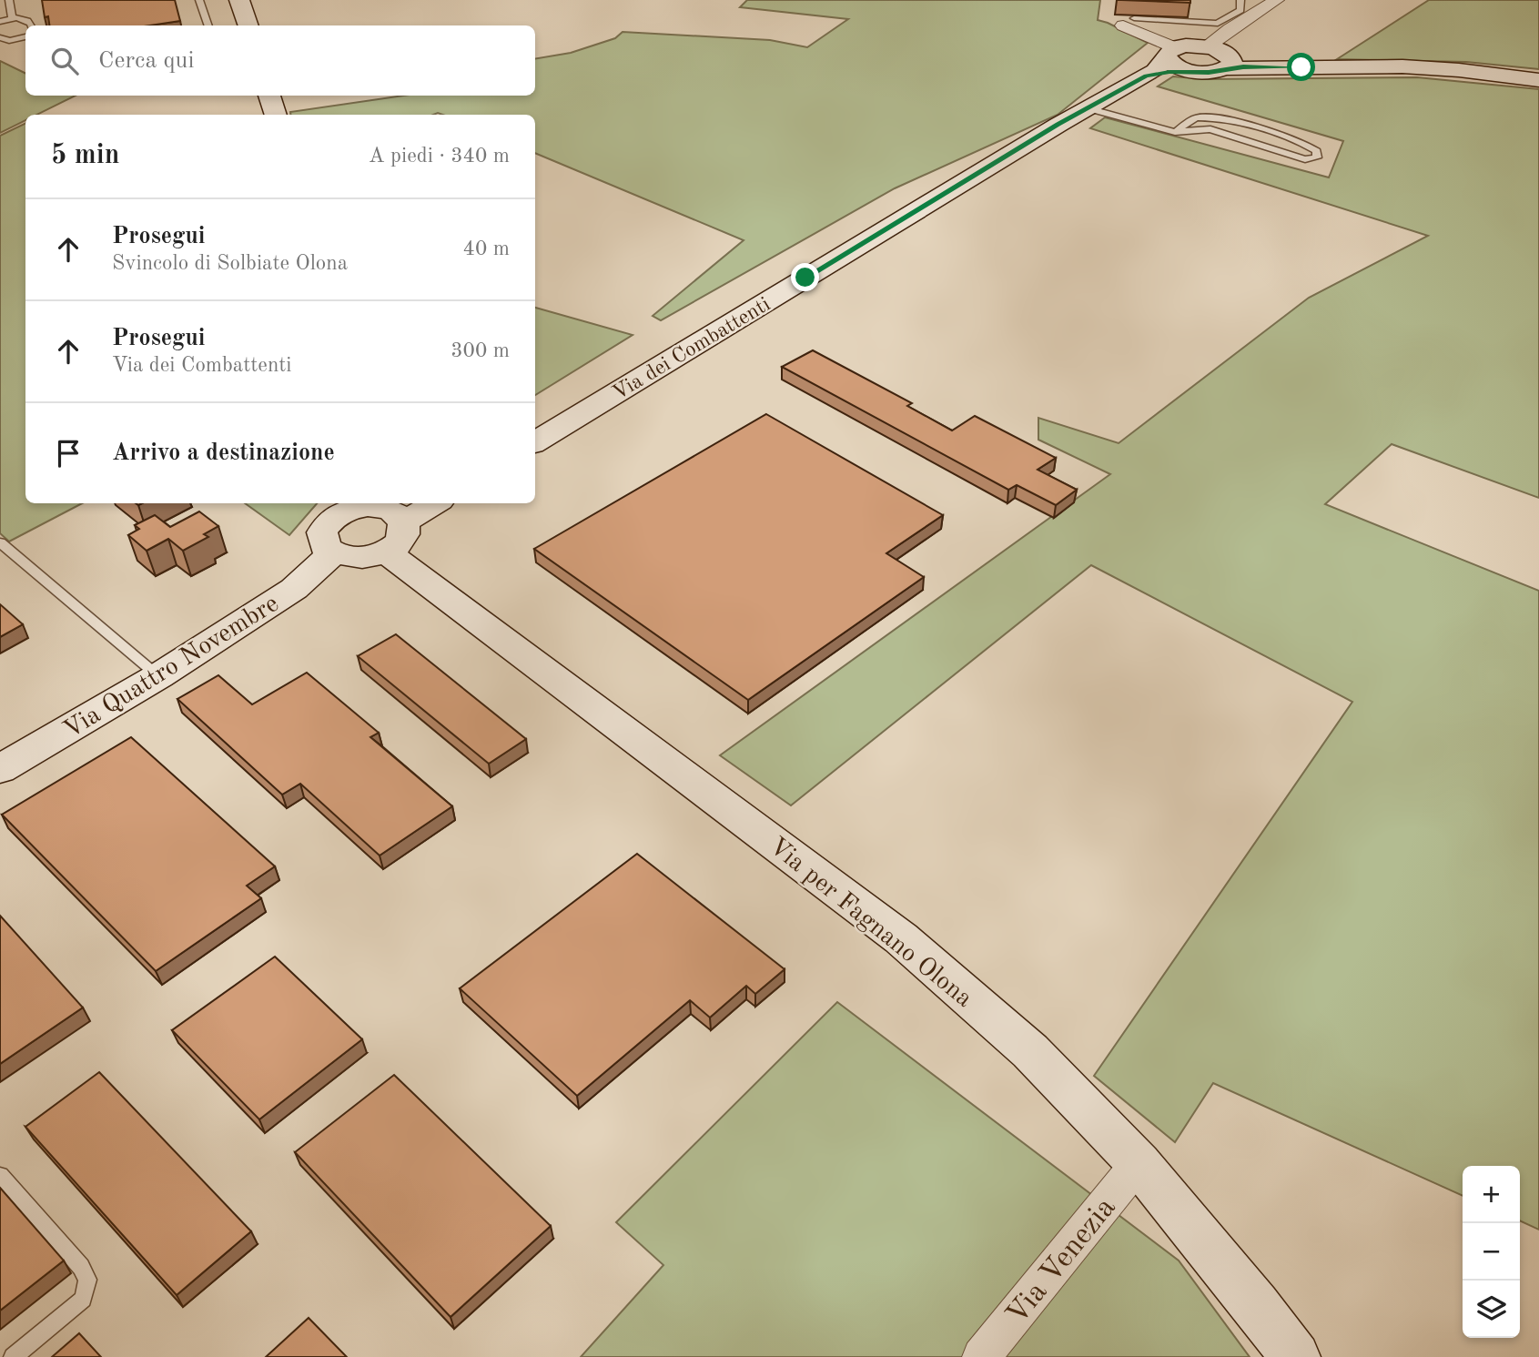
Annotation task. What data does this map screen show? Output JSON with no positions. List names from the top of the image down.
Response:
{
  "streets": {
    "street": [
      "Via dei Combattenti",
      "Via Quattro Novembre",
      "Via per Fagnano Olona",
      "Via Venezia"
    ]
  },
  "crossings": [
    ["Via Quattro Novembre", "Via per Fagnano Olona"],
    ["Via per Fagnano Olona", "Via Venezia"]
  ],
  "page": {
    "search": "Cerca qui",
    "heading": ["5 min", "A piedi · 340 m"],
    "list": [
      ["Prosegui", "Svincolo di Solbiate Olona", "40 m"],
      ["Prosegui", "Via dei Combattenti", "300 m"],
      "Arrivo a destinazione"
    ],
    "map_buttons": ["+", "−"]
  }
}
